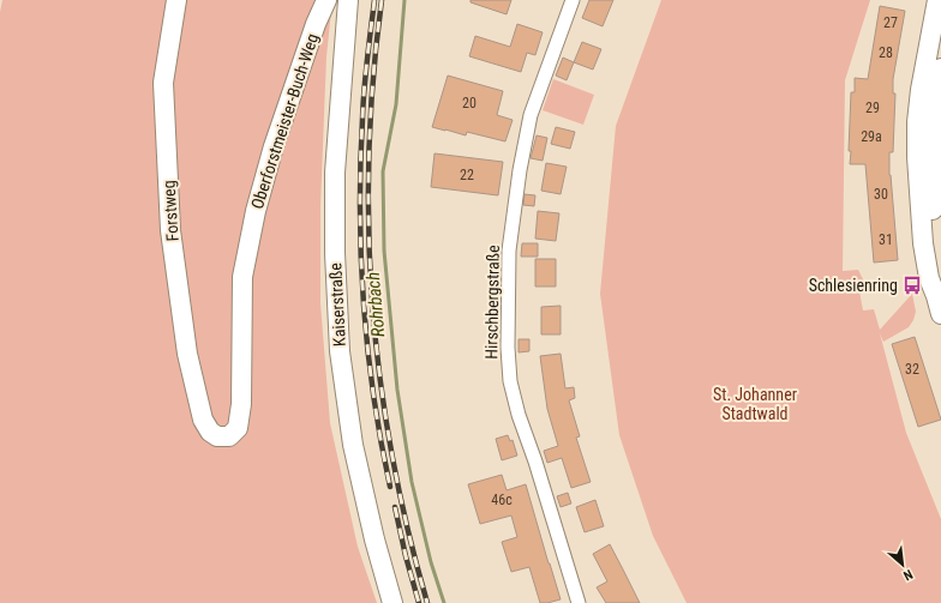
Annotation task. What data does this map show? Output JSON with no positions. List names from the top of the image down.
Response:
{
  "streets": {
    "street": [
      "Oberforstmeister-Buch-Weg",
      "Forstweg",
      "Hirschbergstraße",
      "Kaiserstraße"
    ]
  },
  "crossings": [
    ["Oberforstmeister-Buch-Weg", "Forstweg"]
  ],
  "water": ["Rohrbach"],
  "parks": ["St. Johanner Stadtwald"],
  "places": {
    "bus stop": ["Schlesienring"]
  },
  "house_numbers": [
    "27",
    "28",
    "20",
    "29",
    "29a",
    "22",
    "30",
    "31",
    "32",
    "46c"
  ],
  "north": "bottom right"
}
